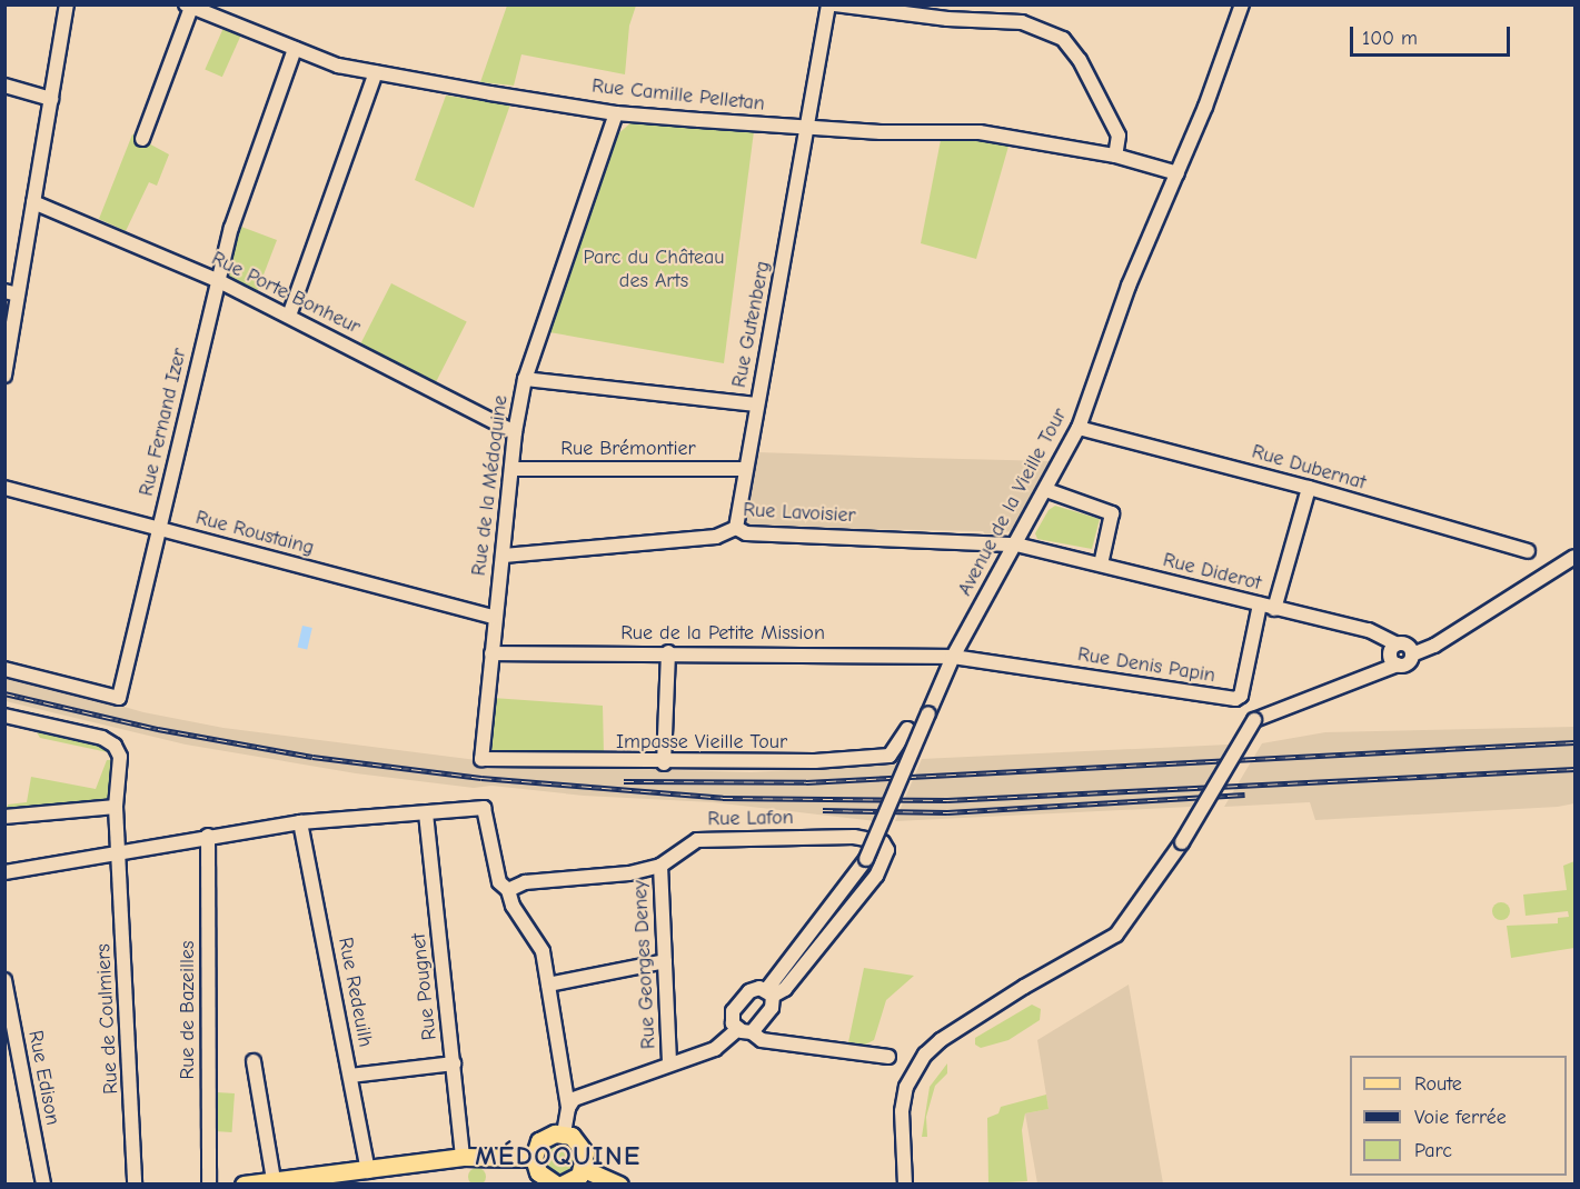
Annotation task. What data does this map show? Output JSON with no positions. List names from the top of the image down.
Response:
{
  "streets": {
    "street": [
      "Rue Camille Pelletan",
      "Rue Porte Bonheur",
      "Rue Gutenberg",
      "Rue Fernand Izer",
      "Rue Brémontier",
      "Rue Dubernat",
      "Rue de la Médoquine",
      "Avenue de la Vieille Tour",
      "Rue Lavoisier",
      "Rue Roustaing",
      "Rue Diderot",
      "Rue de la Petite Mission",
      "Rue Denis Papin",
      "Impasse Vieille Tour",
      "Rue Lafon",
      "Rue Georges Deney",
      "Rue Pougnet",
      "Rue Redeuilh",
      "Rue de Bazeilles",
      "Rue de Coulmiers",
      "Rue Edison"
    ]
  },
  "crossings": [
    ["Rue Camille Pelletan", "Rue Gutenberg"],
    ["Rue Camille Pelletan", "Rue Fernand Izer"],
    ["Rue Camille Pelletan", "Rue de la Médoquine"],
    ["Rue Camille Pelletan", "Avenue de la Vieille Tour"],
    ["Rue Porte Bonheur", "Rue Fernand Izer"],
    ["Rue Porte Bonheur", "Rue de la Médoquine"],
    ["Rue Gutenberg", "Rue Brémontier"],
    ["Rue Gutenberg", "Rue Lavoisier"],
    ["Rue Fernand Izer", "Rue Roustaing"],
    ["Rue Brémontier", "Rue de la Médoquine"],
    ["Rue Dubernat", "Avenue de la Vieille Tour"],
    ["Rue de la Médoquine", "Rue Lavoisier"],
    ["Rue de la Médoquine", "Rue Roustaing"],
    ["Rue de la Médoquine", "Rue de la Petite Mission"],
    ["Rue de la Médoquine", "Impasse Vieille Tour"],
    ["Avenue de la Vieille Tour", "Rue Lavoisier"],
    ["Avenue de la Vieille Tour", "Rue Diderot"],
    ["Avenue de la Vieille Tour", "Rue de la Petite Mission"],
    ["Avenue de la Vieille Tour", "Rue Denis Papin"],
    ["Avenue de la Vieille Tour", "Rue Lafon"],
    ["Rue Lavoisier", "Rue Diderot"],
    ["Rue Diderot", "Rue Denis Papin"],
    ["Rue de la Petite Mission", "Rue Denis Papin"],
    ["Rue Lafon", "Rue Georges Deney"]
  ],
  "districts": ["MÉDOQUINE"],
  "parks": ["Parc du Château des Arts"],
  "legend": ["Route", "Voie ferrée", "Parc"],
  "scale_bar": "100 m"
}
